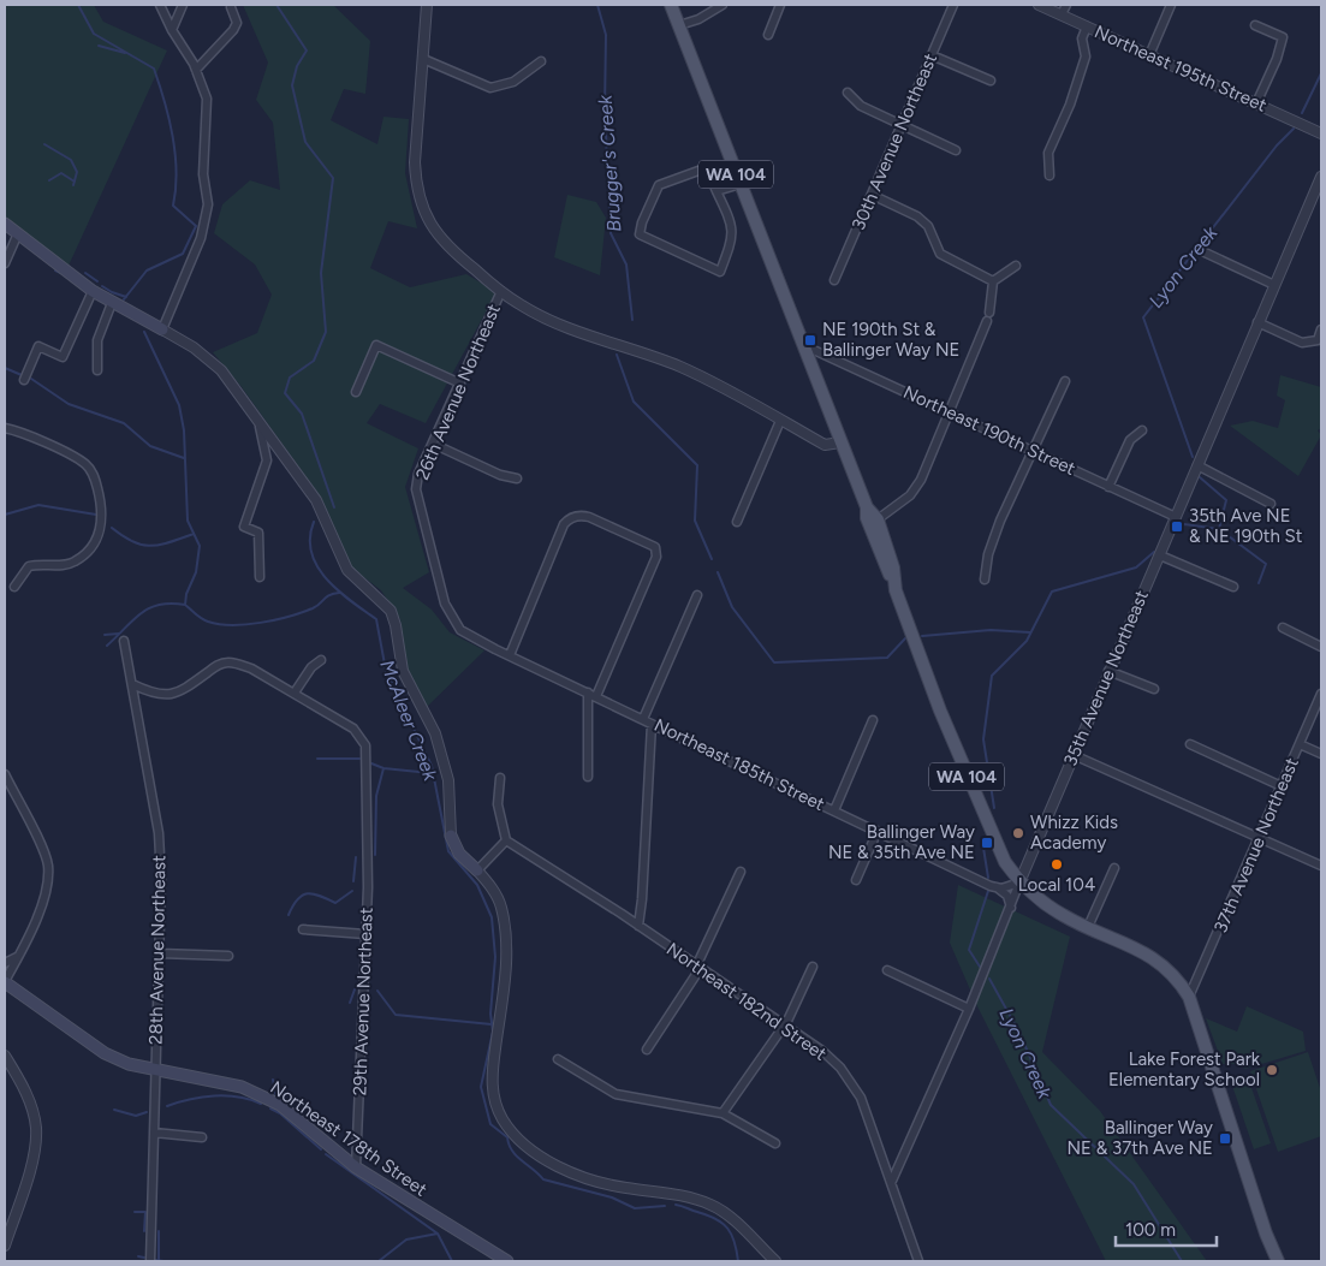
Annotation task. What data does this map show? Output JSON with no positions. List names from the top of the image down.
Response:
{
  "streets": {
    "main road": ["WA 104", "Northeast 178th Street"],
    "street": [
      "Northeast 195th Street",
      "30th Avenue Northeast",
      "26th Avenue Northeast",
      "Northeast 190th Street",
      "35th Avenue Northeast",
      "Northeast 185th Street",
      "37th Avenue Northeast",
      "28th Avenue Northeast",
      "29th Avenue Northeast",
      "Northeast 182nd Street"
    ]
  },
  "crossings": [
    ["WA 104", "Northeast 190th Street"],
    ["WA 104", "35th Avenue Northeast"],
    ["WA 104", "37th Avenue Northeast"],
    ["26th Avenue Northeast", "Northeast 185th Street"],
    ["Northeast 190th Street", "35th Avenue Northeast"],
    ["35th Avenue Northeast", "Northeast 182nd Street"],
    ["28th Avenue Northeast", "Northeast 178th Street"],
    ["29th Avenue Northeast", "Northeast 178th Street"]
  ],
  "water": ["Brugger's Creek", "Lyon Creek", "McAleer Creek"],
  "places": {
    "transit": [
      "NE 190th St & Ballinger Way NE",
      "35th Ave NE & NE 190th St",
      "Ballinger Way NE & 35th Ave NE",
      "Ballinger Way NE & 37th Ave NE"
    ],
    "other": ["Whizz Kids Academy", "Local 104", "Lake Forest Park Elementary School"]
  },
  "scale_bar": "100 m"
}
